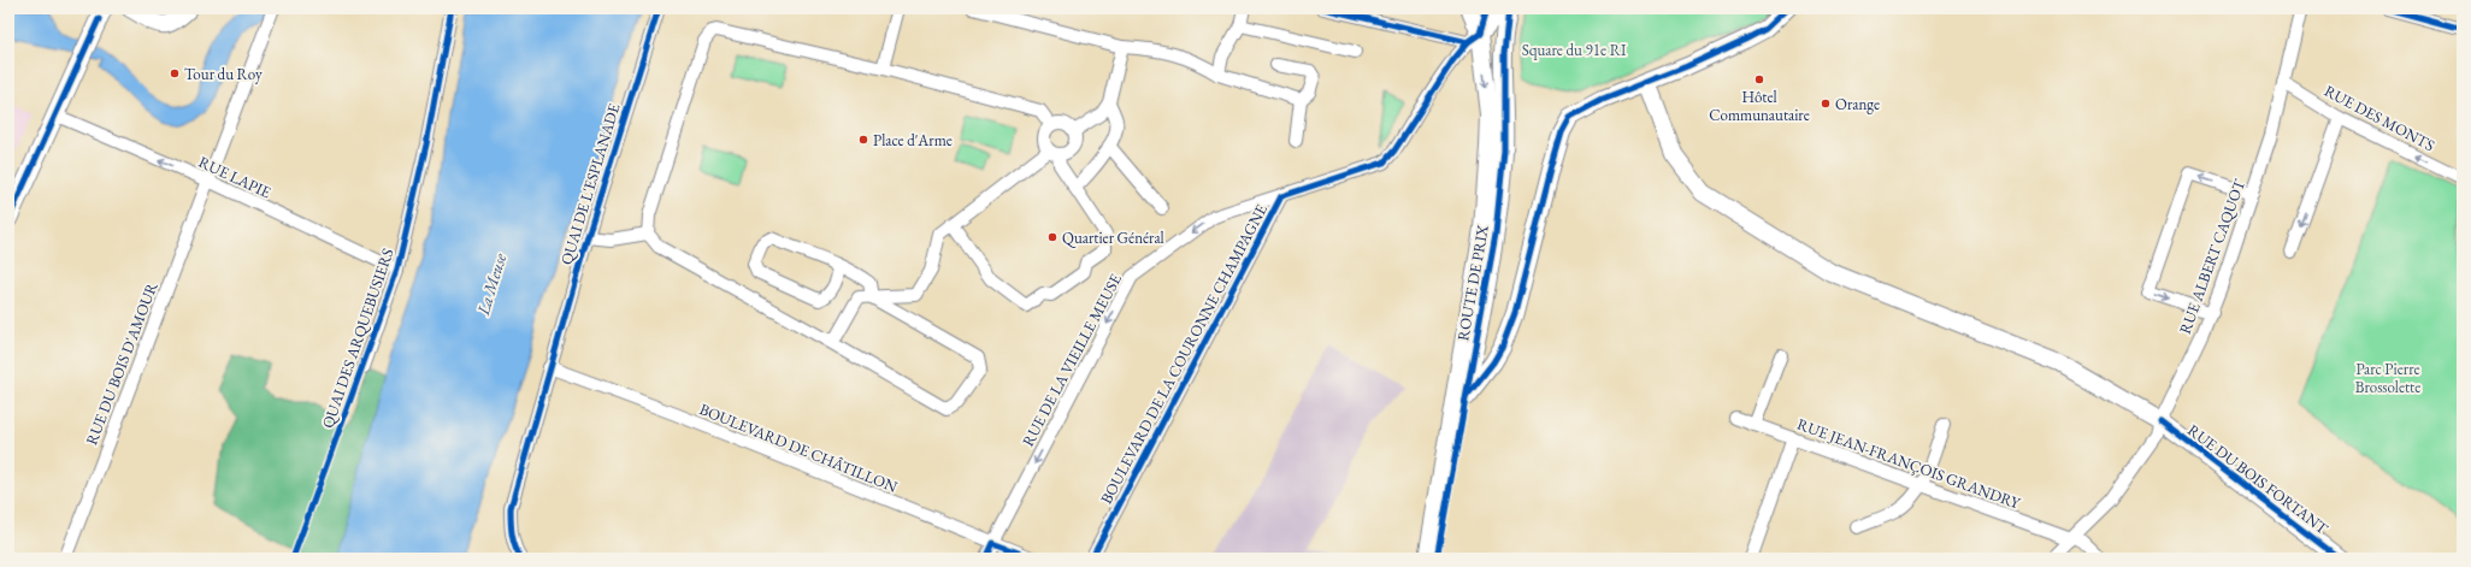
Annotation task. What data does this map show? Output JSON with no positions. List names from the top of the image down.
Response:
{
  "streets": {
    "main road": ["ROUTE DE PRIX", "RUE DU BOIS FORTANT"],
    "street": [
      "RUE DES MONTS",
      "RUE LAPIE",
      "QUAI DE L'ESPLANADE",
      "RUE ALBERT CAQUOT",
      "QUAI DES ARQUEBUSIERS",
      "BOULEVARD DE LA COURONNE CHAMPAGNE",
      "RUE DE LA VIEILLE MEUSE",
      "RUE DU BOIS D'AMOUR",
      "BOULEVARD DE CHÂTILLON",
      "RUE JEAN-FRANÇOIS GRANDRY"
    ]
  },
  "crossings": [
    ["RUE DES MONTS", "RUE ALBERT CAQUOT"],
    ["RUE LAPIE", "QUAI DES ARQUEBUSIERS"],
    ["RUE LAPIE", "RUE DU BOIS D'AMOUR"],
    ["QUAI DE L'ESPLANADE", "BOULEVARD DE CHÂTILLON"],
    ["RUE ALBERT CAQUOT", "RUE JEAN-FRANÇOIS GRANDRY"],
    ["RUE ALBERT CAQUOT", "RUE DU BOIS FORTANT"],
    ["ROUTE DE PRIX", "BOULEVARD DE LA COURONNE CHAMPAGNE"],
    ["BOULEVARD DE LA COURONNE CHAMPAGNE", "RUE DE LA VIEILLE MEUSE"],
    ["RUE DE LA VIEILLE MEUSE", "BOULEVARD DE CHÂTILLON"]
  ],
  "one_way": ["RUE DES MONTS", "RUE LAPIE", "RUE DE LA VIEILLE MEUSE"],
  "water": ["La Meuse"],
  "parks": ["Square du 91e RI", "Parc Pierre Brossolette"],
  "places": [
    "Tour du Roy",
    "Hôtel Communautaire",
    "Orange",
    "Place d'Arme",
    "Quartier Général"
  ]
}
